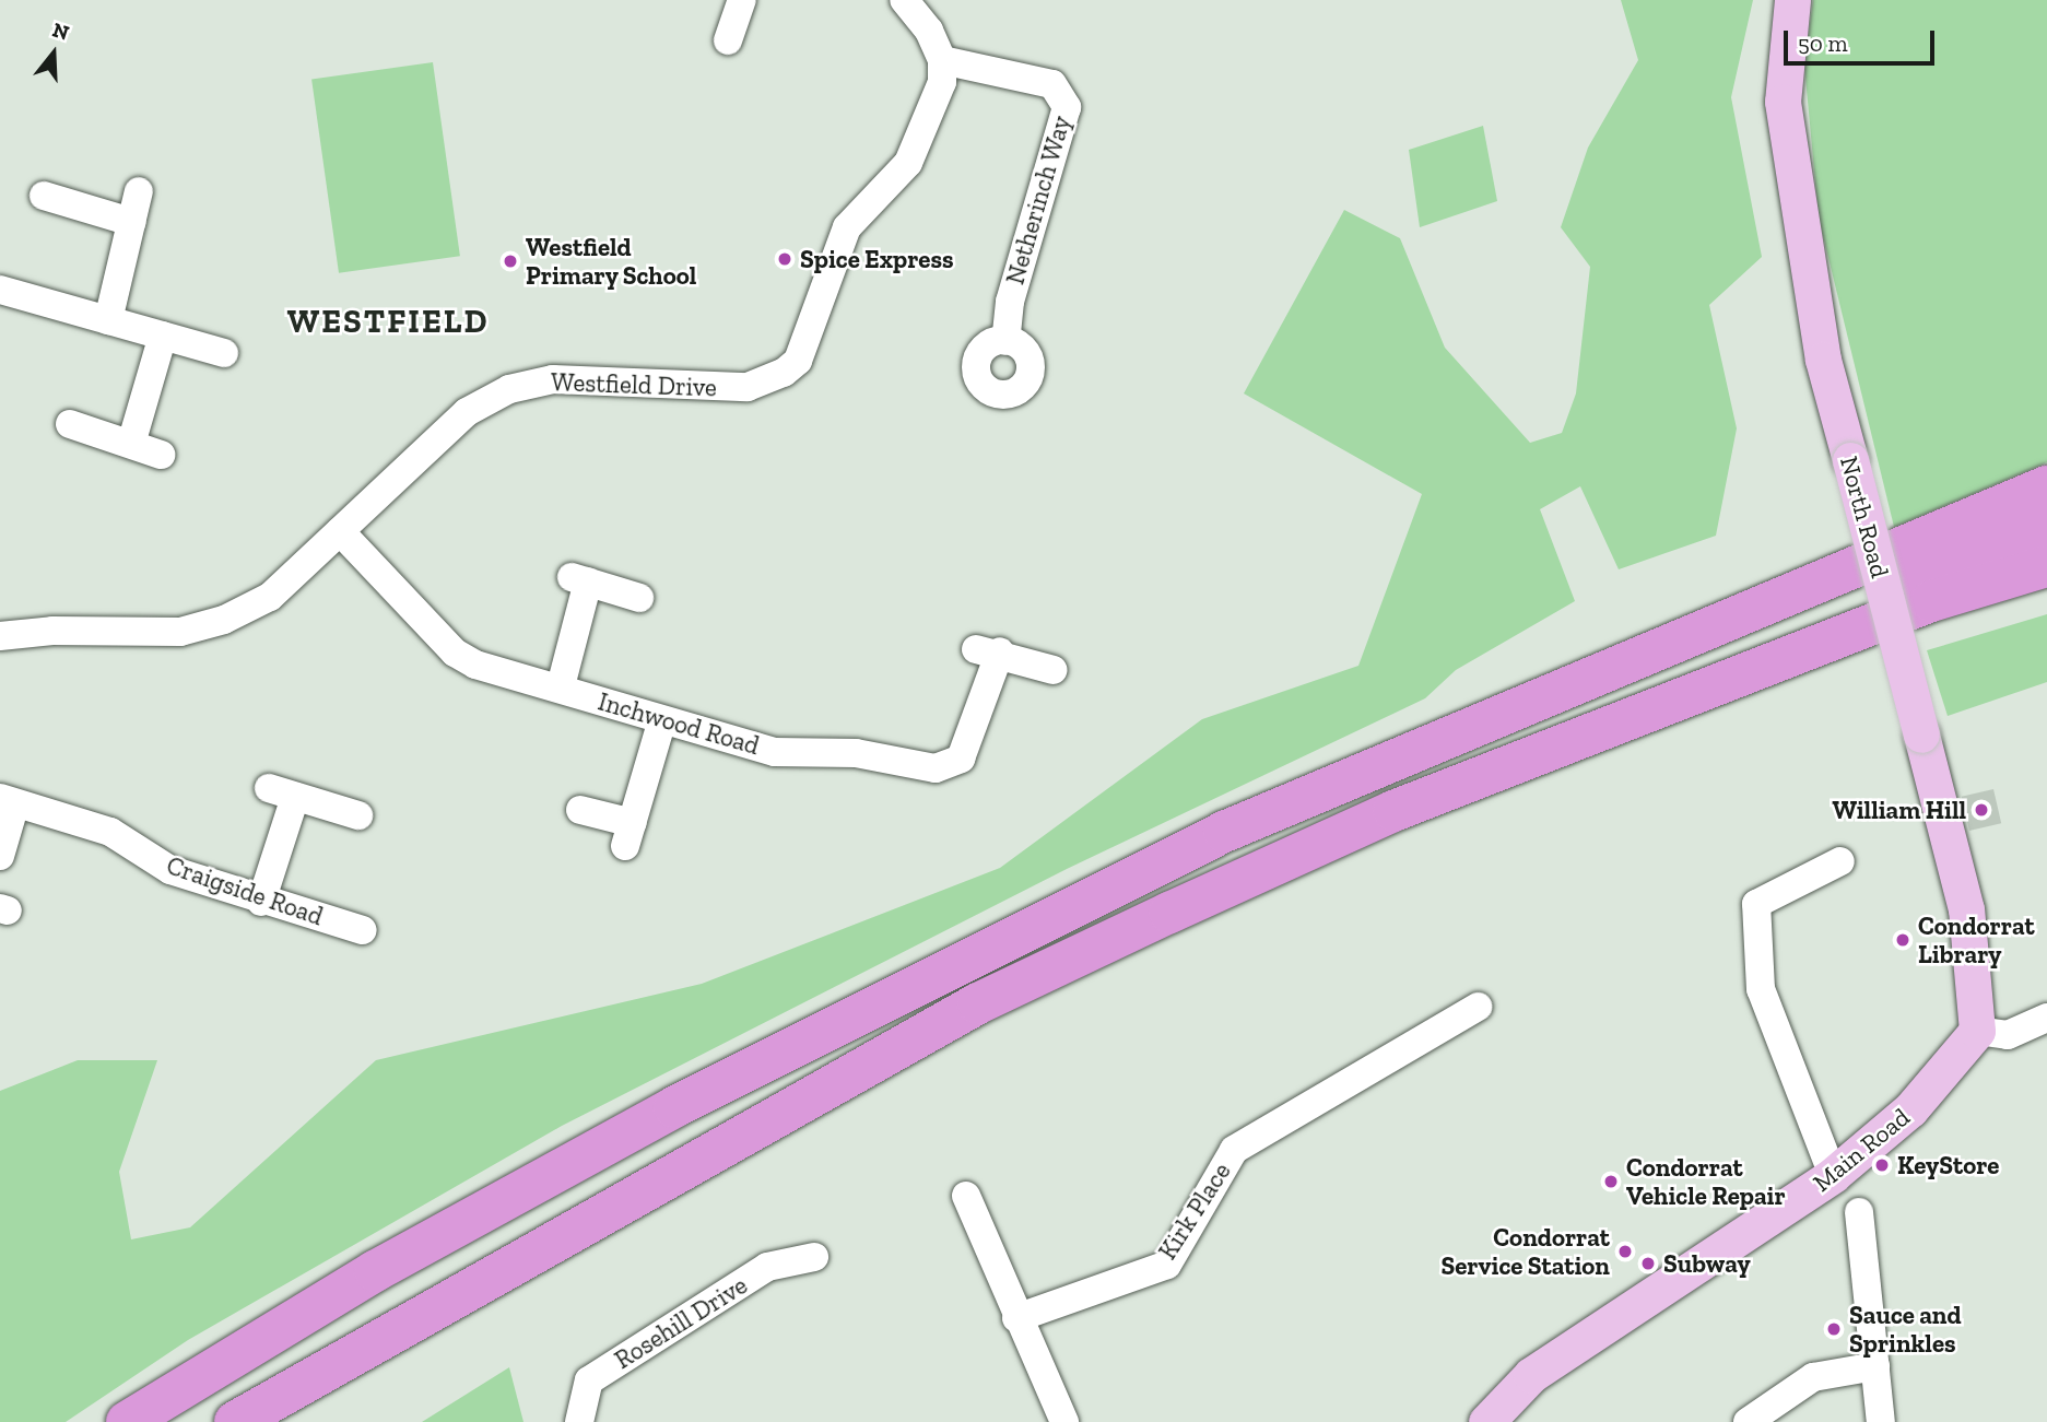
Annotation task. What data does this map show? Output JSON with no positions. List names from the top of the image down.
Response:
{
  "streets": {
    "main road": ["North Road", "Main Road"],
    "street": [
      "Netherinch Way",
      "Westfield Drive",
      "Inchwood Road",
      "Craigside Road",
      "Kirk Place",
      "Rosehill Drive"
    ]
  },
  "crossings": [
    ["Netherinch Way", "Westfield Drive"],
    ["Westfield Drive", "Inchwood Road"],
    ["North Road", "Main Road"]
  ],
  "districts": ["WESTFIELD"],
  "places": [
    "Spice Express",
    "Westfield Primary School",
    "William Hill",
    "Condorrat Library",
    "KeyStore",
    "Condorrat Vehicle Repair",
    "Condorrat Service Station",
    "Subway",
    "Sauce and Sprinkles"
  ],
  "scale_bar": "50 m",
  "north": "top"
}
